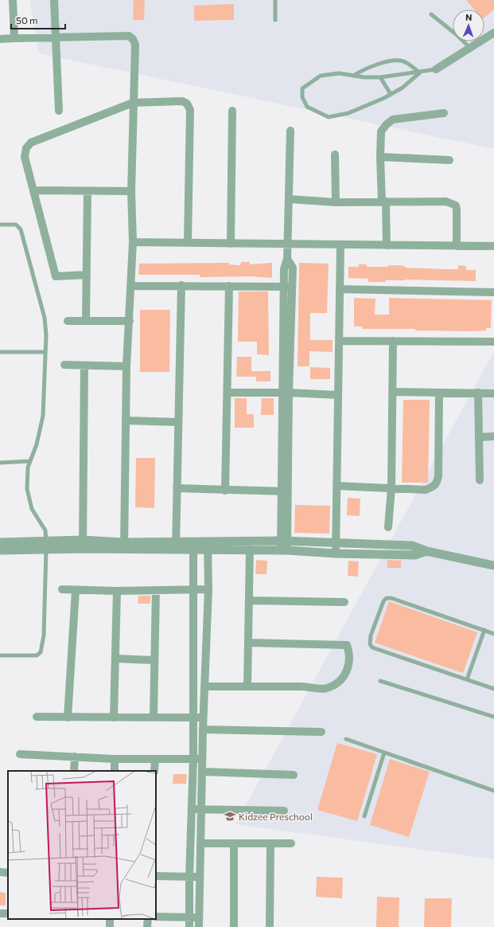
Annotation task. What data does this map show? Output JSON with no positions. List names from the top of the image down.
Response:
{
  "places": {
    "school or university": ["Kidzee Preschool"]
  },
  "scale_bar": "50 m",
  "north": "top"
}
